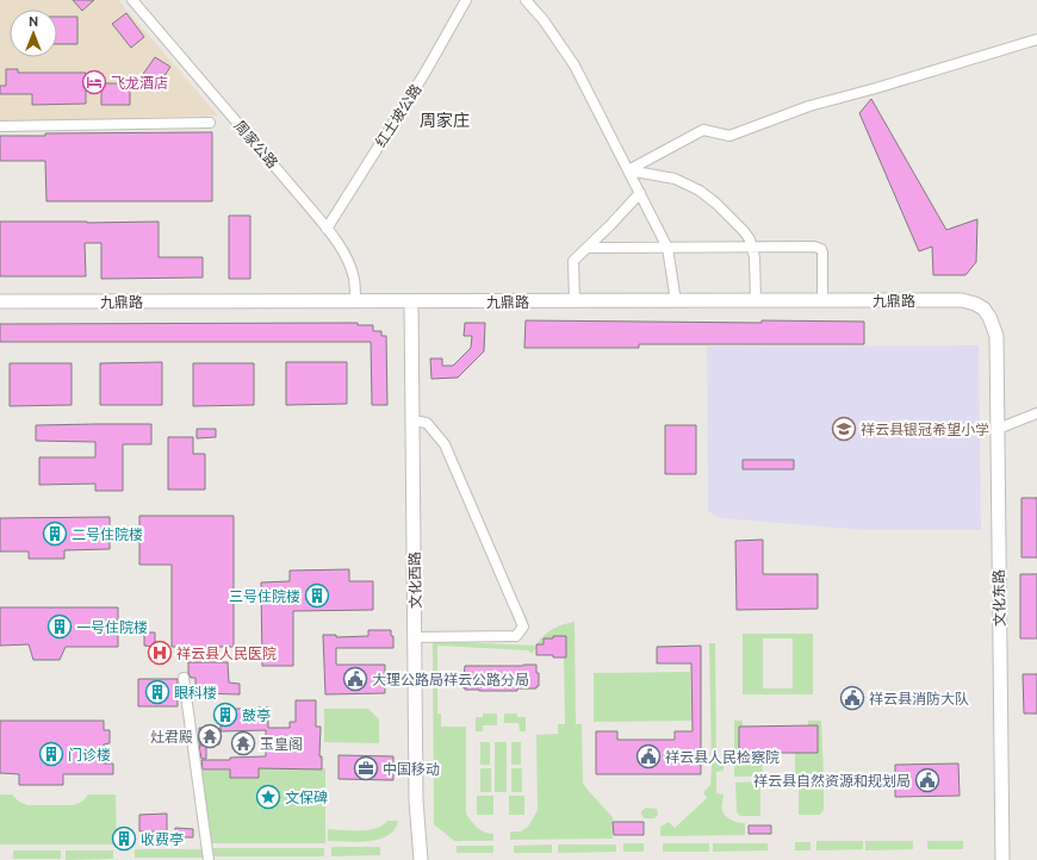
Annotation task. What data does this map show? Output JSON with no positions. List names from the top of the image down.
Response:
{
  "streets": {
    "street": [
      "红土坡公路",
      "周家公路",
      "九鼎路",
      "文化西路",
      "文化东路"
    ]
  },
  "crossings": [
    ["红土坡公路", "周家公路"],
    ["周家公路", "九鼎路"],
    ["九鼎路", "文化西路"],
    ["九鼎路", "文化东路"]
  ],
  "districts": ["周家庄"],
  "places": {
    "hotel": ["飞龙酒店"],
    "school or university": ["祥云县银冠希望小学"],
    "building": [
      "二号住院楼",
      "三号住院楼",
      "一号住院楼",
      "眼科楼",
      "鼓亭",
      "门诊楼",
      "收费亭"
    ],
    "hospital": ["祥云县人民医院"],
    "public building": [
      "大理公路局祥云公路分局",
      "祥云县消防大队",
      "祥云县人民检察院",
      "祥云县自然资源和规划局"
    ],
    "temple": ["灶君殿", "玉皇阁"],
    "office": ["中国移动"],
    "place": ["文保碑"]
  },
  "north": "top"
}
